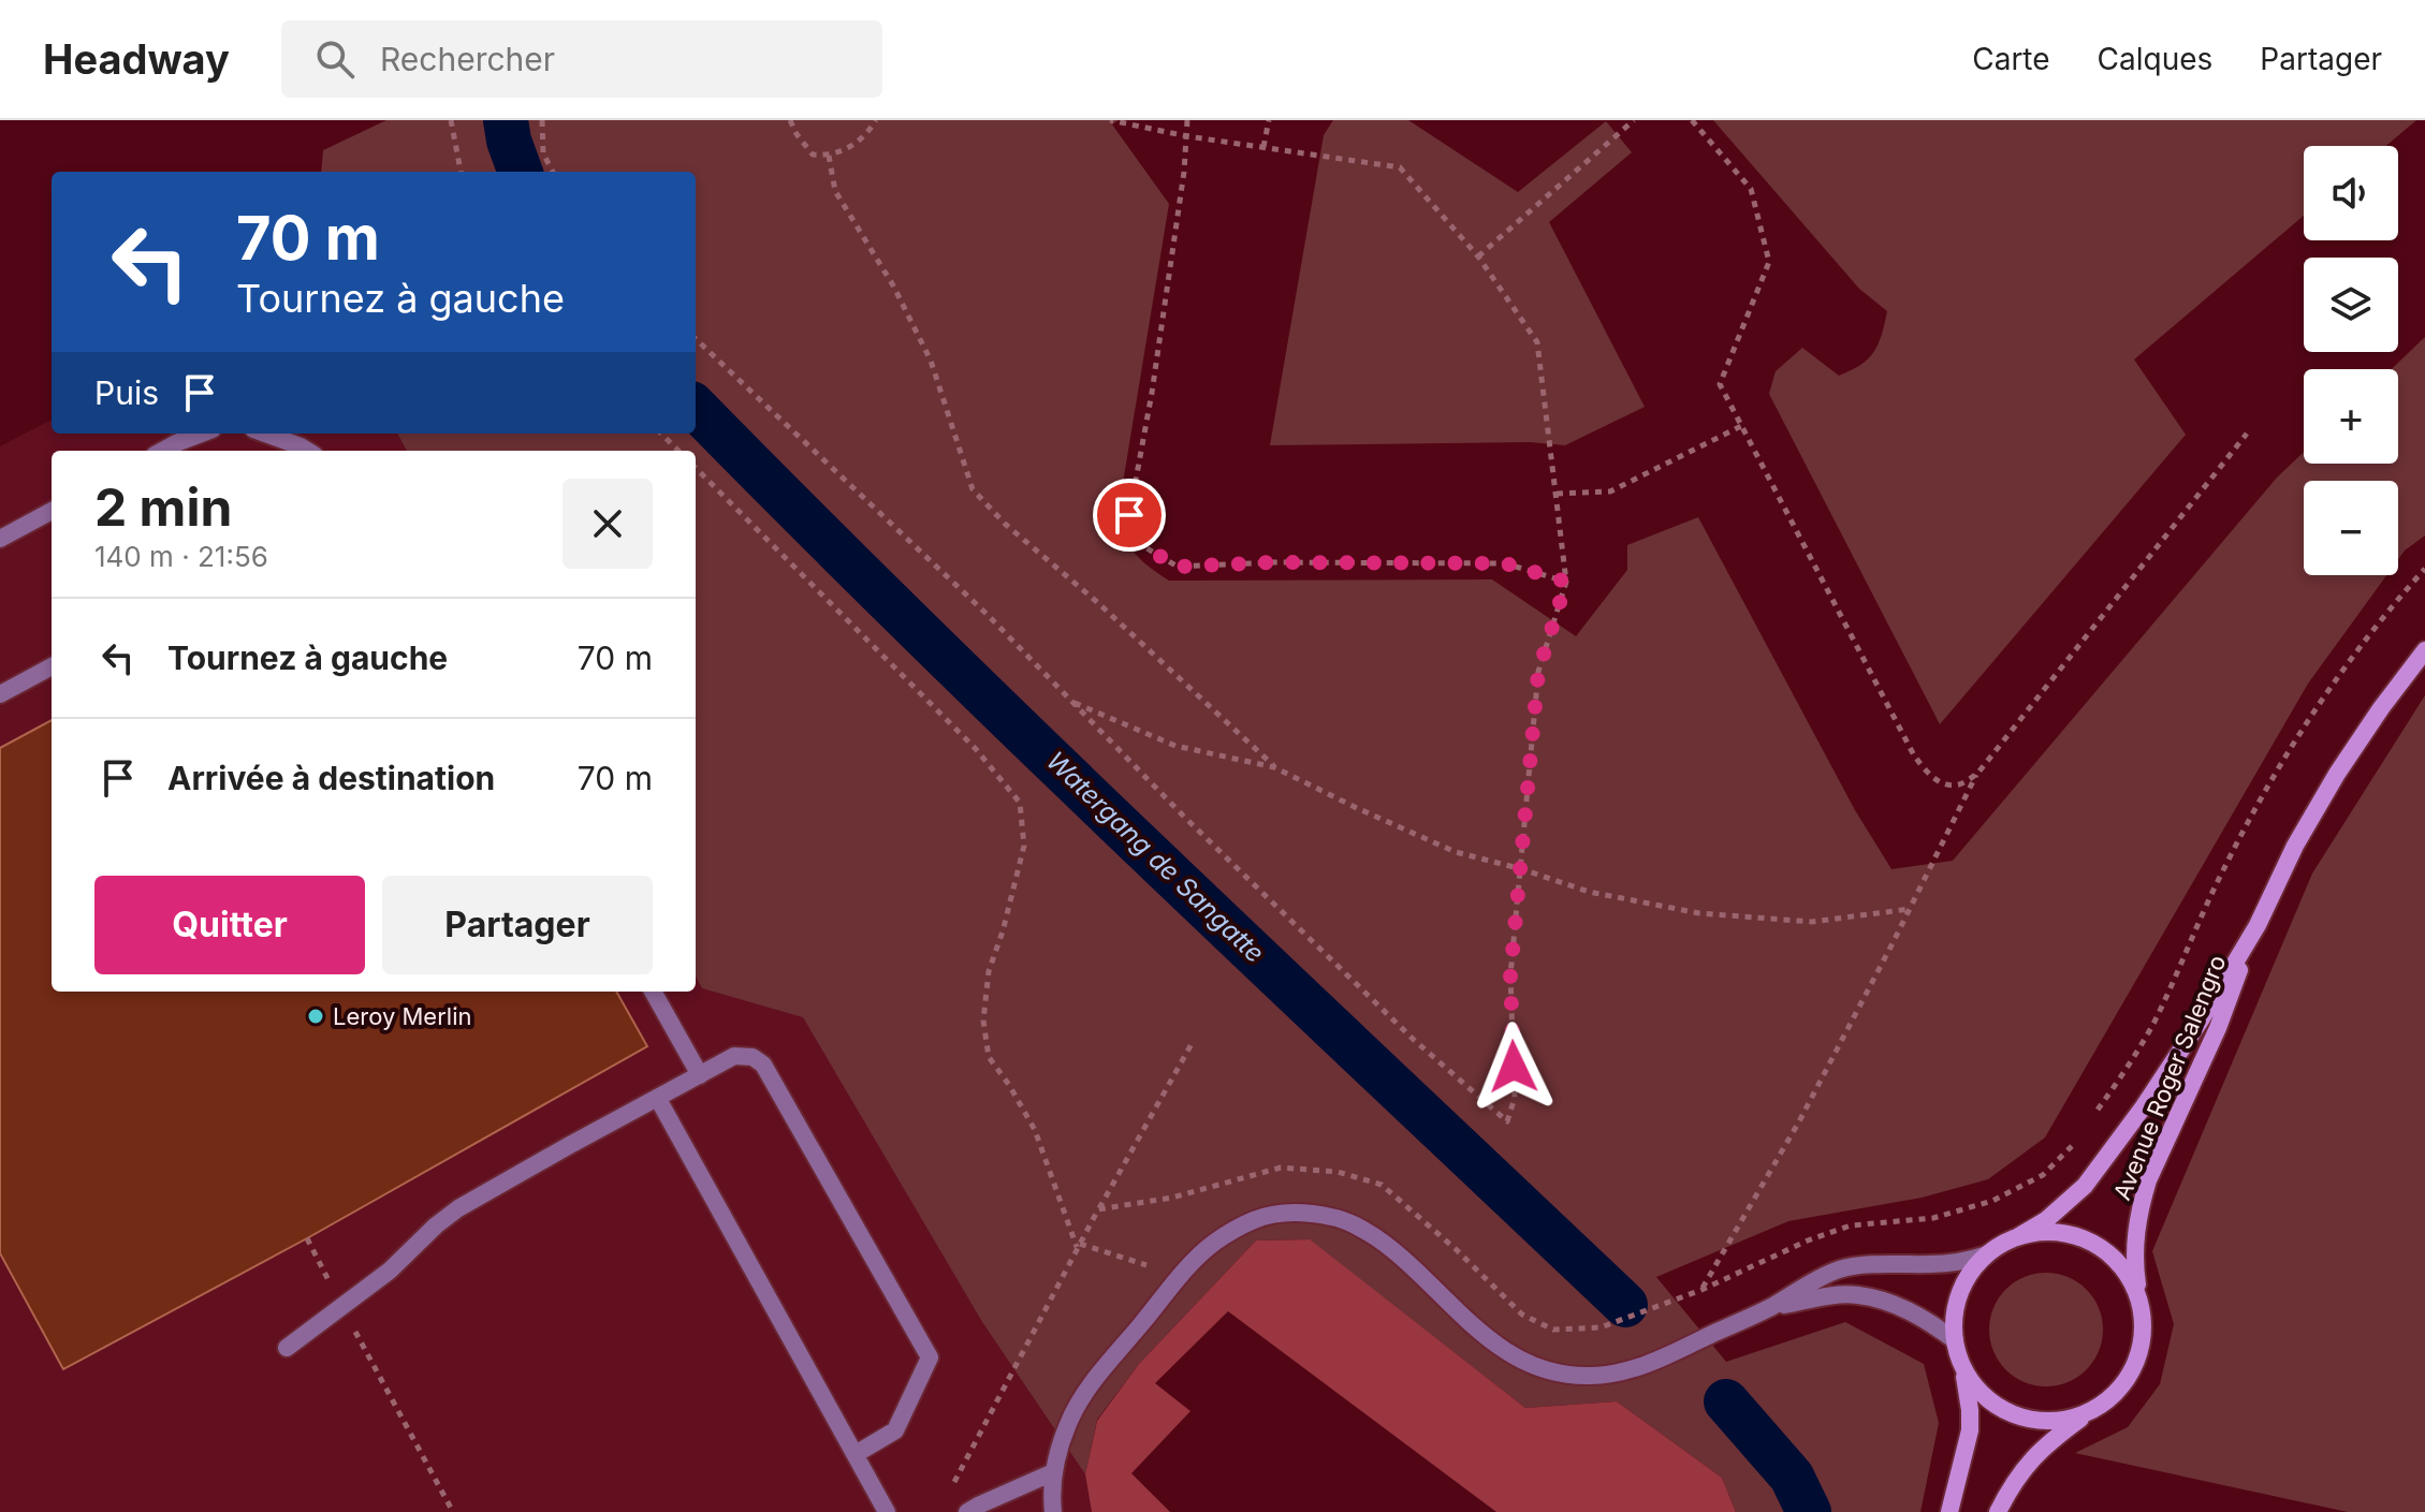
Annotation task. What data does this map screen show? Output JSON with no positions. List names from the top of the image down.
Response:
{
  "streets": {
    "main road": ["Avenue Roger Salengro"]
  },
  "water": ["Watergang de Sangatte"],
  "places": ["Leroy Merlin"],
  "page": {
    "header": "Headway",
    "search": "Rechercher",
    "nav": ["Carte", "Calques", "Partager"],
    "map_buttons": ["+", "−"],
    "turn": ["70 m", "Tournez à gauche"],
    "then": "Puis",
    "heading": ["2 min", "140 m · 21:56"],
    "list": [
      {
        "name": "Tournez à gauche",
        "value": "70 m"
      },
      {
        "name": "Arrivée à destination",
        "value": "70 m"
      }
    ],
    "buttons": ["Quitter", "Partager"]
  }
}
